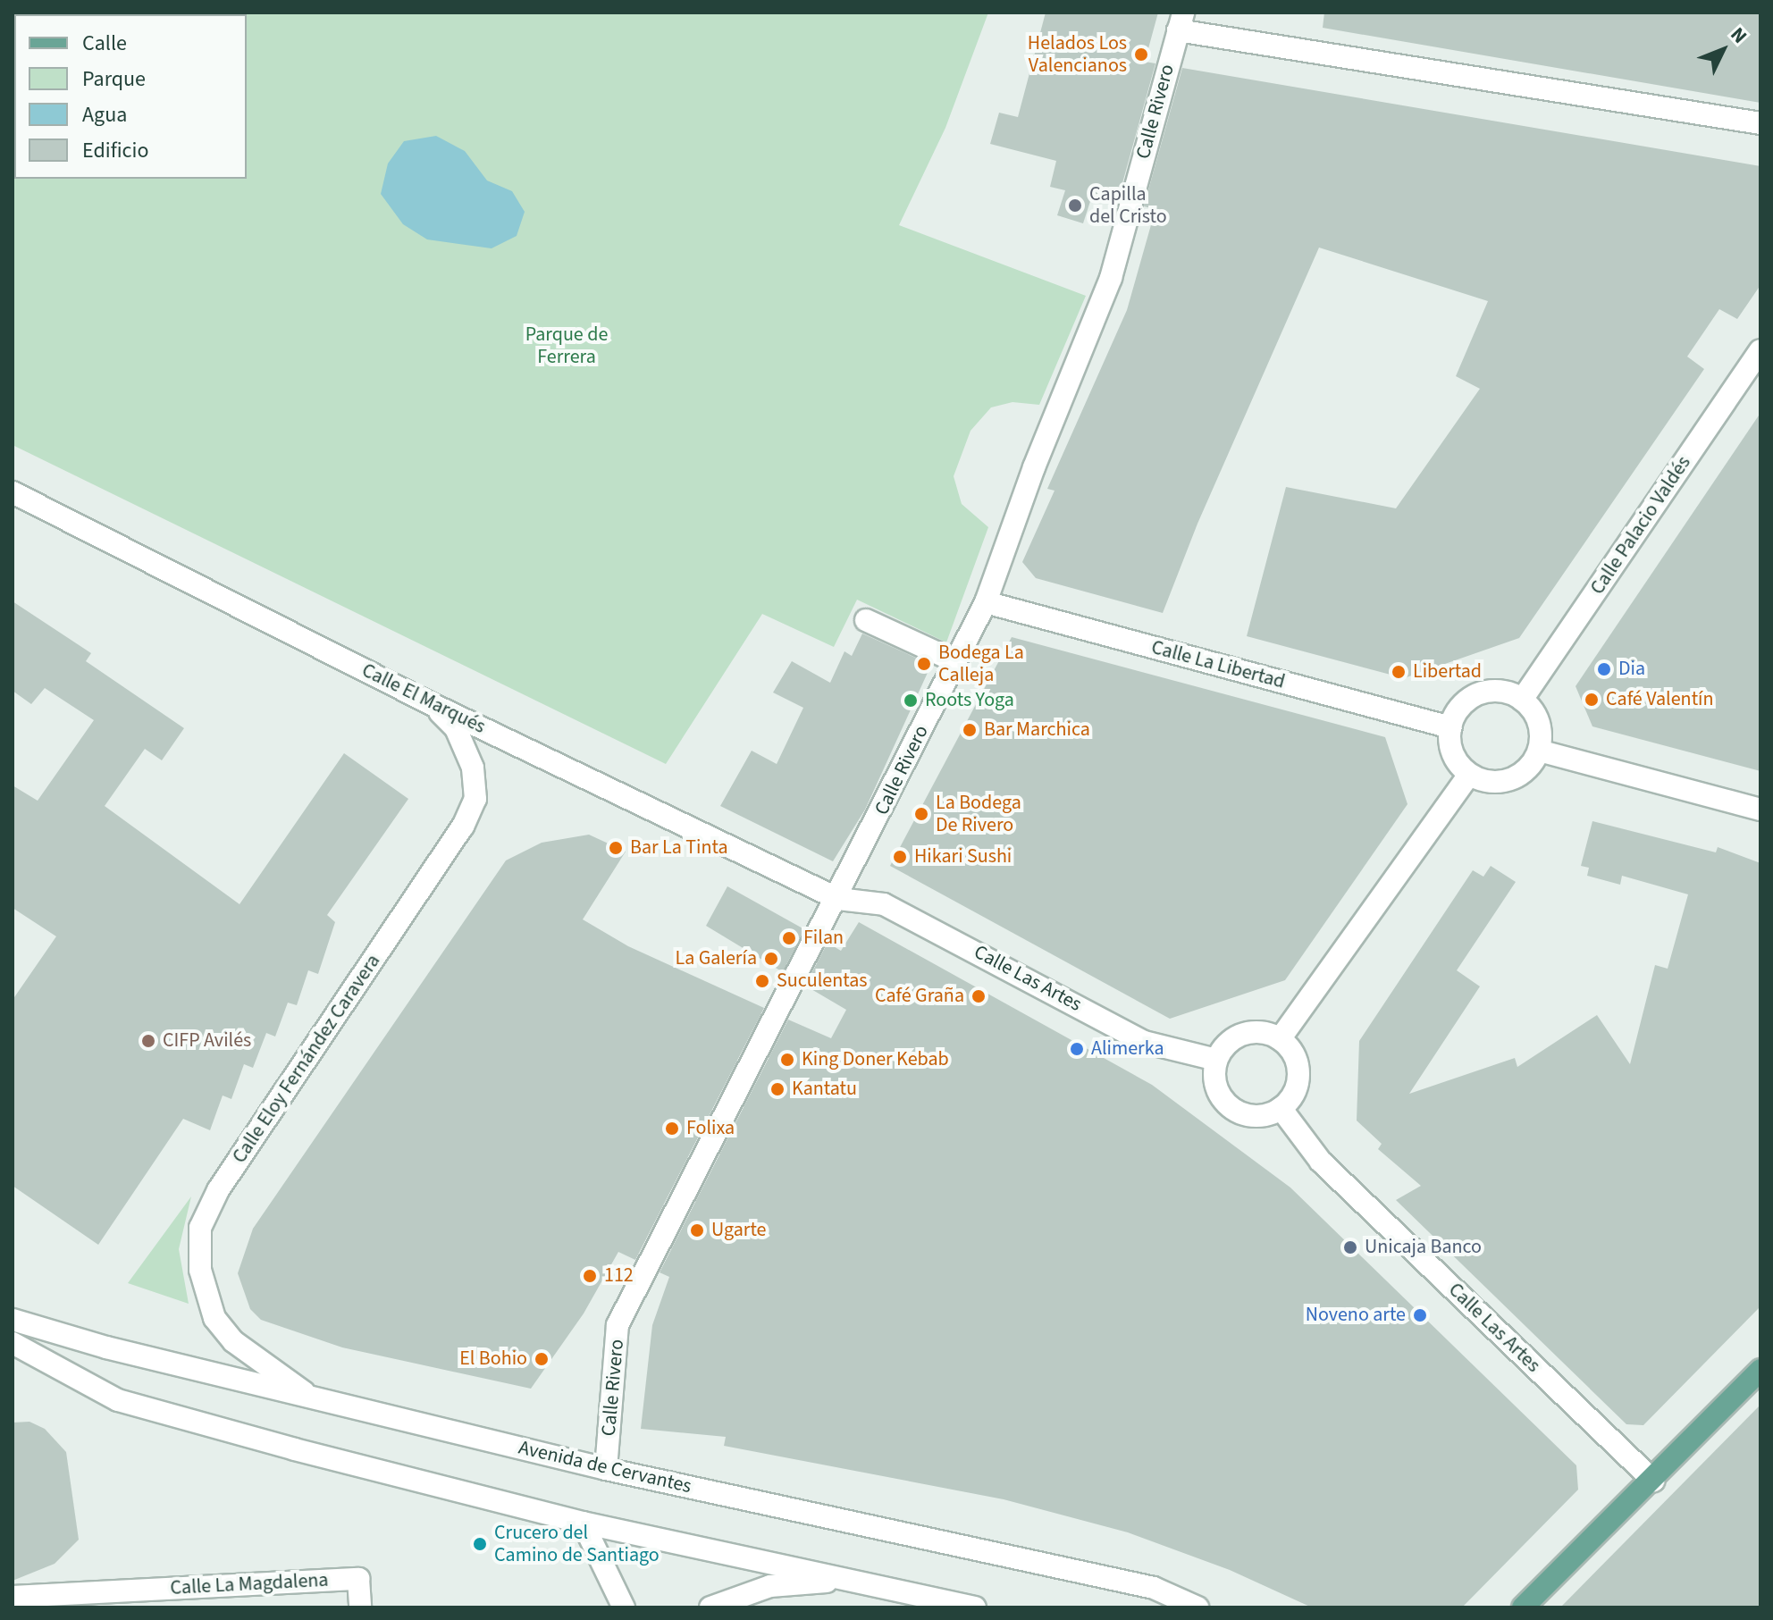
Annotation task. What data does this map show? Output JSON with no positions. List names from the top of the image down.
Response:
{
  "streets": {
    "street": [
      "Calle Rivero",
      "Calle Palacio Valdés",
      "Calle La Libertad",
      "Calle El Marqués",
      "Calle Las Artes",
      "Calle Eloy Fernández Caravera",
      "Avenida de Cervantes",
      "Calle La Magdalena"
    ]
  },
  "crossings": [
    ["Calle Rivero", "Calle La Libertad"],
    ["Calle Rivero", "Calle El Marqués"],
    ["Calle Rivero", "Calle Las Artes"],
    ["Calle Rivero", "Avenida de Cervantes"],
    ["Calle Palacio Valdés", "Calle La Libertad"],
    ["Calle El Marqués", "Calle Las Artes"],
    ["Calle El Marqués", "Calle Eloy Fernández Caravera"],
    ["Calle Eloy Fernández Caravera", "Avenida de Cervantes"]
  ],
  "parks": ["Parque de Ferrera"],
  "places": [
    "Helados Los Valencianos",
    "Capilla del Cristo",
    "Bodega La Calleja",
    "Dia",
    "Libertad",
    "Café Valentín",
    "Roots Yoga",
    "Bar Marchica",
    "La Bodega De Rivero",
    "Bar La Tinta",
    "Hikari Sushi",
    "Filan",
    "La Galería",
    "Suculentas",
    "Café Graña",
    "CIFP Avilés",
    "Alimerka",
    "King Doner Kebab",
    "Kantatu",
    "Folixa",
    "Ugarte",
    "Unicaja Banco",
    "112",
    "Noveno arte",
    "El Bohio",
    "Crucero del Camino de Santiago"
  ],
  "legend": [
    "Calle",
    "Parque",
    "Agua",
    "Edificio"
  ],
  "north": "top right"
}
